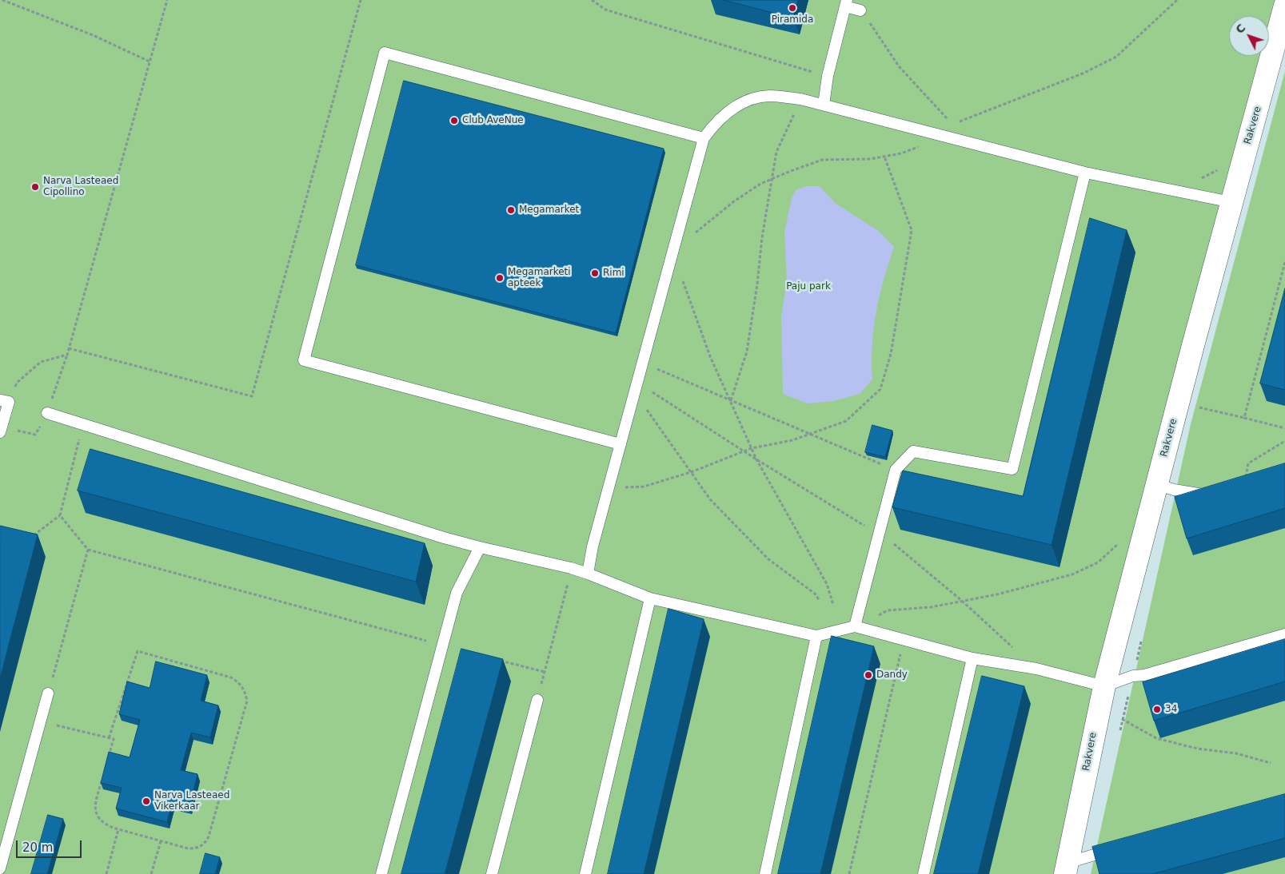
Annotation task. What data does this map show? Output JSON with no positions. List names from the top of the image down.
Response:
{
  "streets": {
    "street": ["Rakvere"]
  },
  "parks": ["Paju park"],
  "places": [
    "Piramida",
    "Club AveNue",
    "Narva Lasteaed Cipollino",
    "Megamarket",
    "Rimi",
    "Megamarketi apteek",
    "Dandy",
    "34",
    "Narva Lasteaed Vikerkaar"
  ],
  "scale_bar": "20 m",
  "north": "top left"
}
